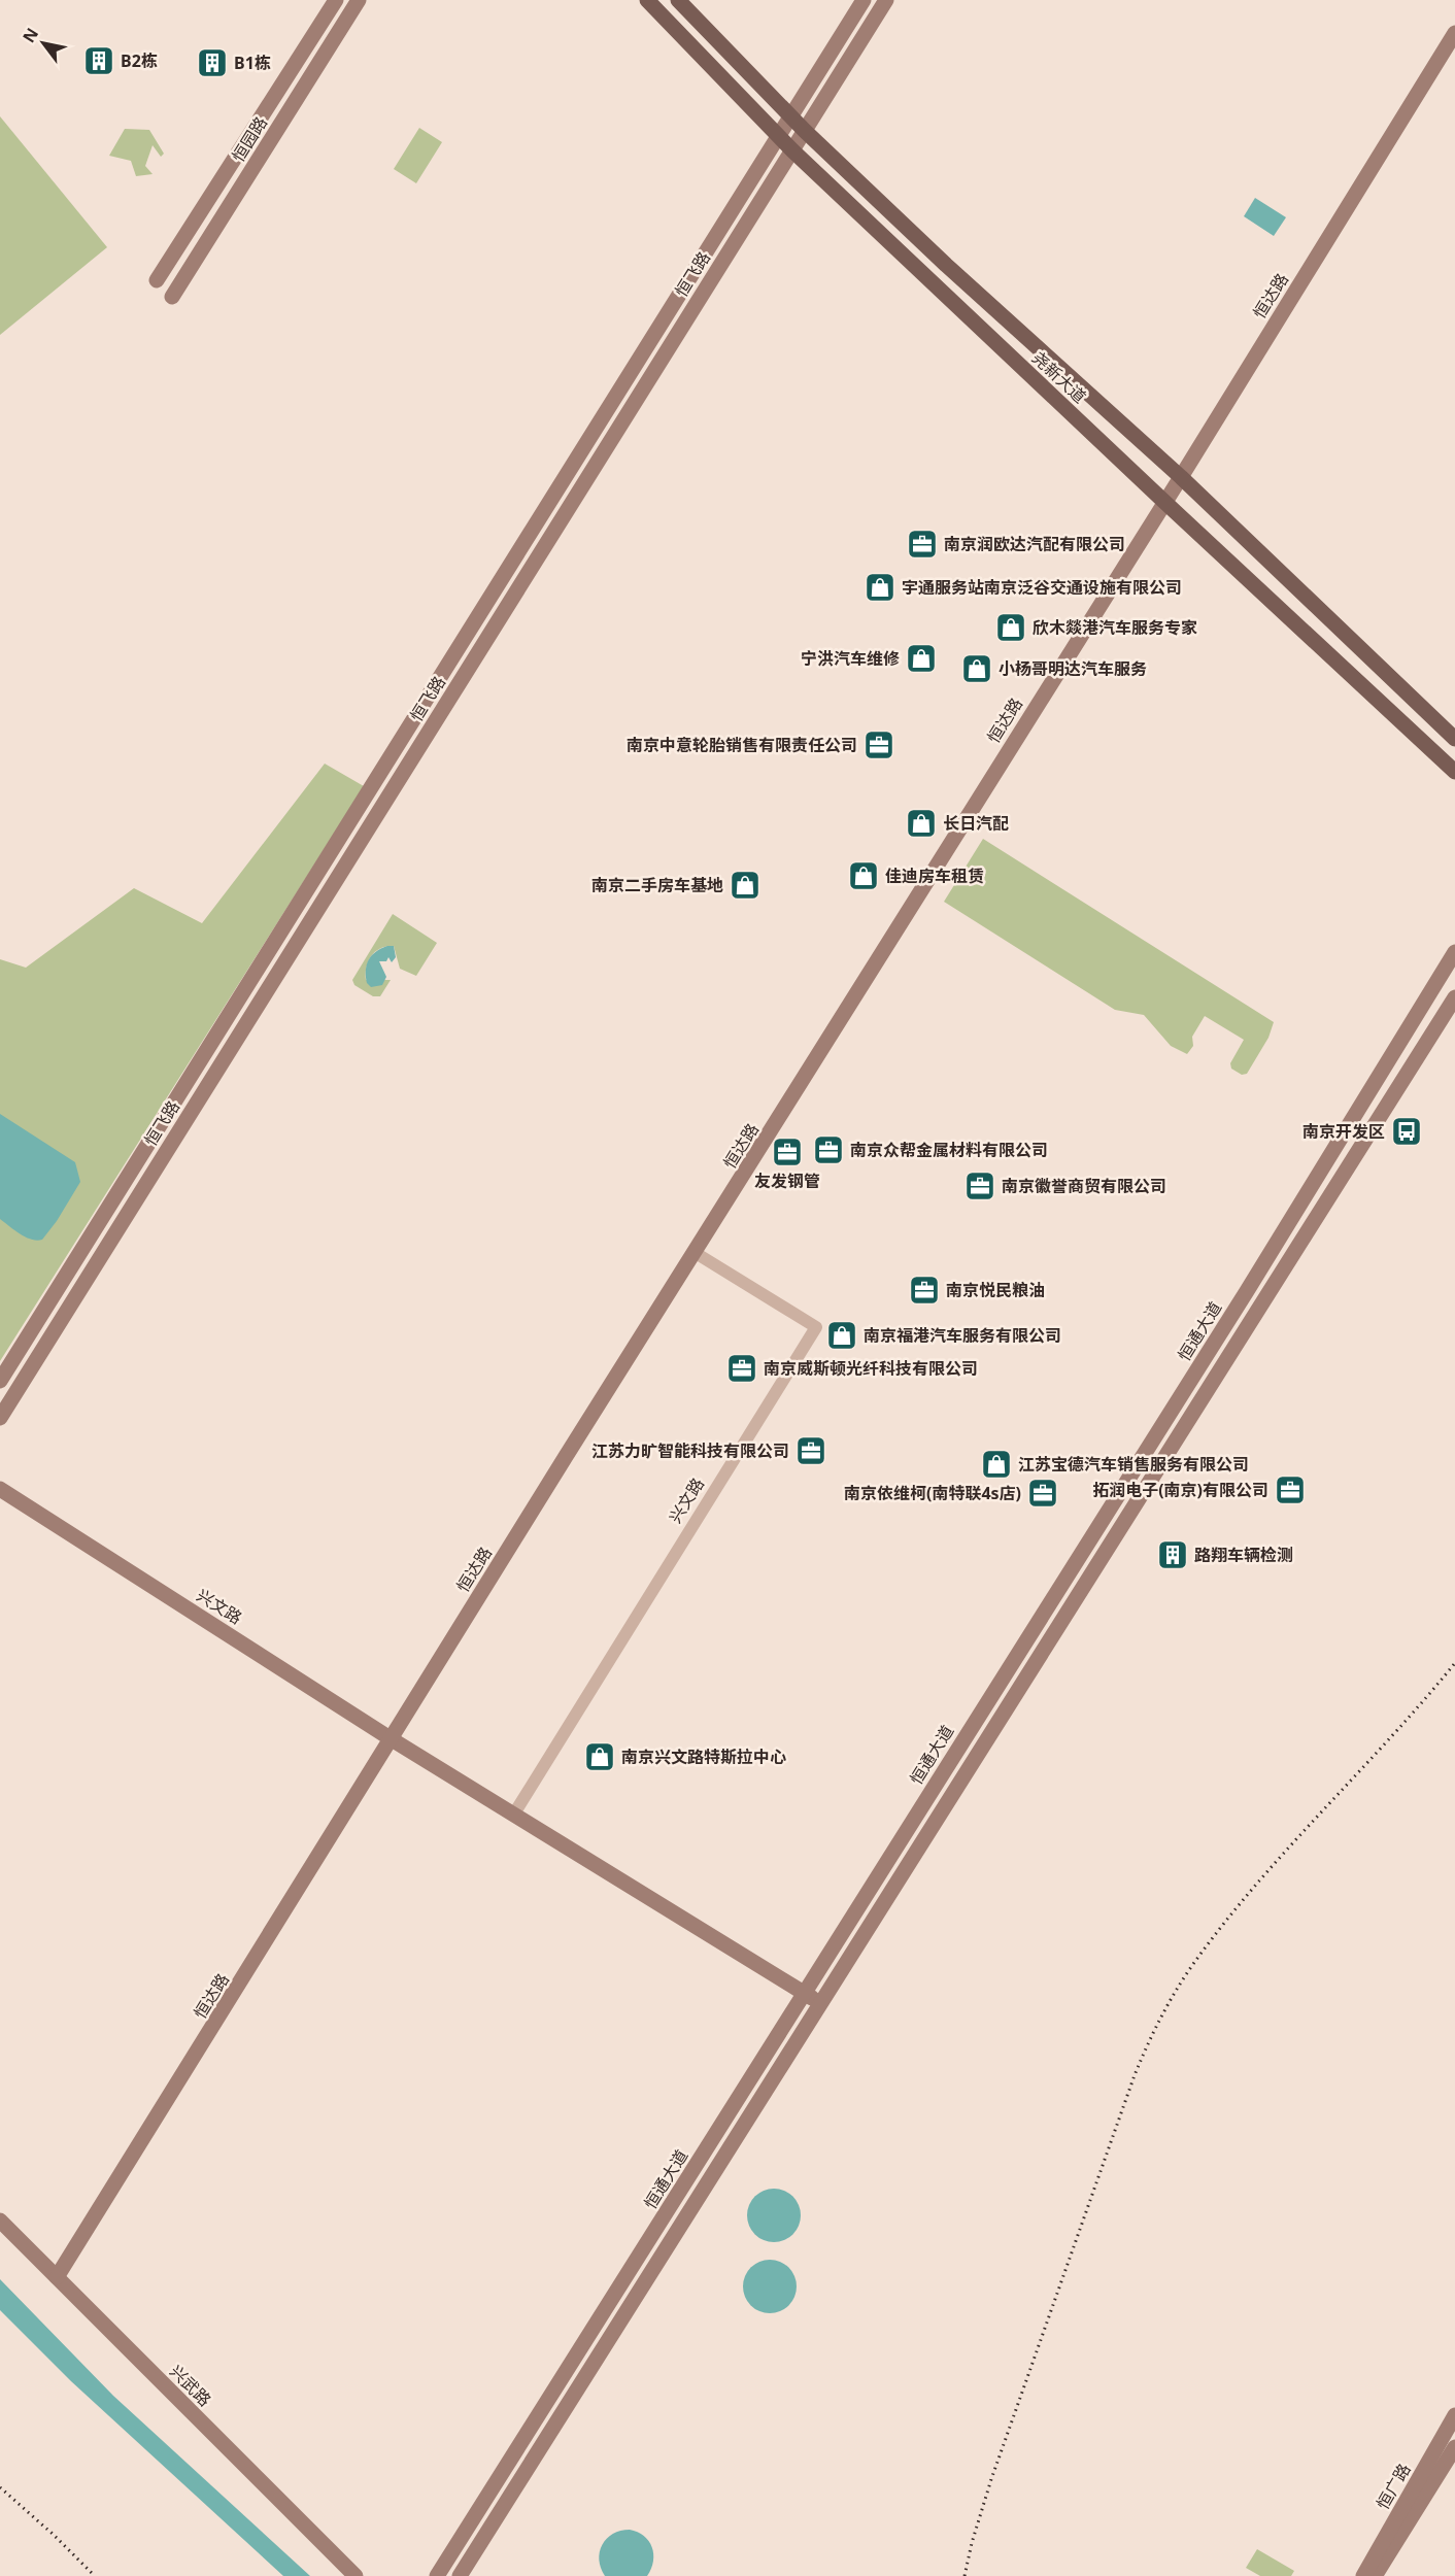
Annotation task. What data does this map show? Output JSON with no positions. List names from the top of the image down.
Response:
{
  "streets": {
    "main road": [
      "恒园路",
      "恒飞路",
      "恒达路",
      "尧新大道",
      "恒通大道",
      "兴文路",
      "兴武路",
      "恒广路"
    ]
  },
  "crossings": [
    ["恒飞路", "尧新大道"],
    ["恒达路", "尧新大道"],
    ["恒达路", "兴文路"],
    ["恒达路", "兴武路"],
    ["恒通大道", "兴文路"]
  ],
  "places": {
    "building": ["B2栋", "B1栋", "路翔车辆检测"],
    "office": [
      "南京润欧达汽配有限公司",
      "南京中意轮胎销售有限责任公司",
      "南京众帮金属材料有限公司",
      "友发钢管",
      "南京徽誉商贸有限公司",
      "南京悦民粮油",
      "南京威斯顿光纤科技有限公司",
      "江苏力旷智能科技有限公司",
      "拓润电子(南京)有限公司",
      "南京依维柯(南特联4s店)"
    ],
    "shop": [
      "宇通服务站南京泛谷交通设施有限公司",
      "欣木燚港汽车服务专家",
      "宁洪汽车维修",
      "小杨哥明达汽车服务",
      "长日汽配",
      "佳迪房车租赁",
      "南京二手房车基地",
      "南京福港汽车服务有限公司",
      "江苏宝德汽车销售服务有限公司",
      "南京兴文路特斯拉中心"
    ],
    "bus stop": ["南京开发区"]
  },
  "north": "top left"
}
